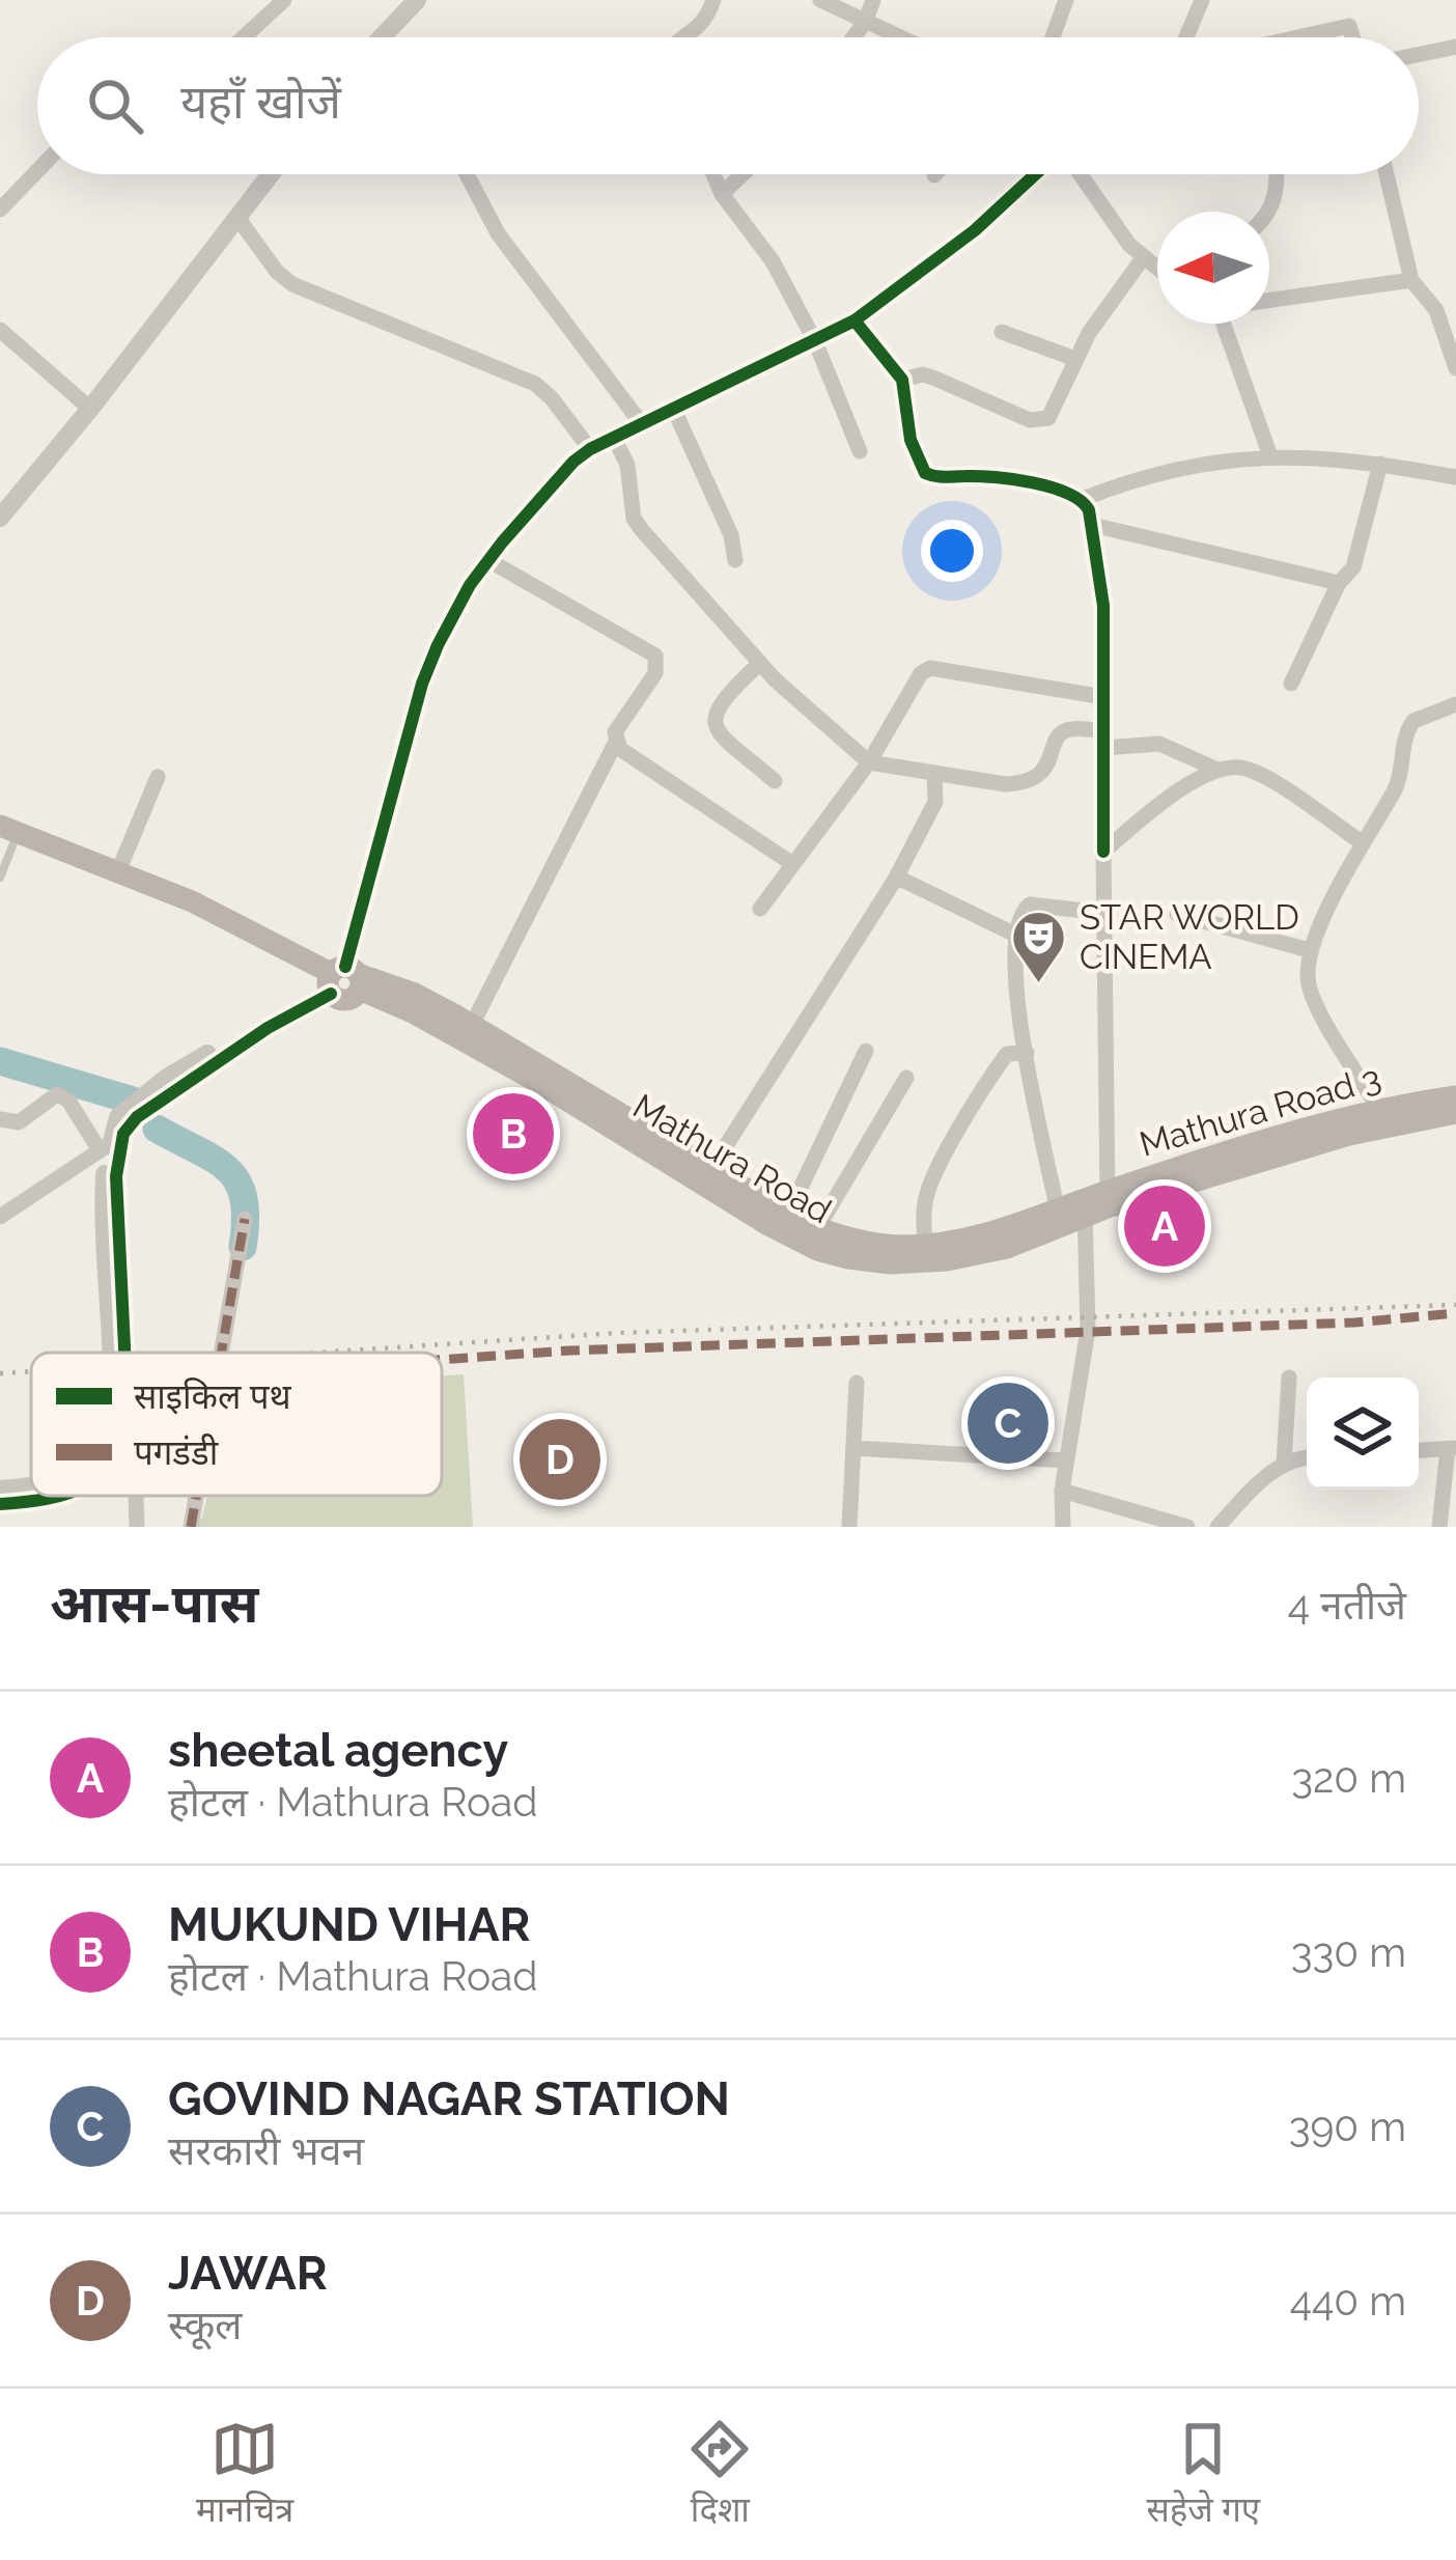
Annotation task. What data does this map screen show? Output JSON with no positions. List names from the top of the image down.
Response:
{
  "streets": {
    "main road": ["Mathura Road 3", "Mathura Road"]
  },
  "crossings": [
    ["Mathura Road 3", "Mathura Road"]
  ],
  "places": {
    "theatre": ["STAR WORLD CINEMA"]
  },
  "legend": ["साइकिल पथ", "पगडंडी"],
  "north": "left",
  "page": {
    "search": "यहाँ खोजें",
    "pins": [
      "B",
      "A",
      "C",
      "D"
    ],
    "heading": ["आस-पास", "4 नतीजे"],
    "list": [
      {
        "mark": "A",
        "name": "sheetal agency",
        "note": "होटल · Mathura Road",
        "value": "320 m"
      },
      {
        "mark": "B",
        "name": "MUKUND VIHAR",
        "note": "होटल · Mathura Road",
        "value": "330 m"
      },
      {
        "mark": "C",
        "name": "GOVIND NAGAR STATION",
        "note": "सरकारी भवन",
        "value": "390 m"
      },
      {
        "mark": "D",
        "name": "JAWAR",
        "note": "स्कूल",
        "value": "440 m"
      }
    ],
    "nav": ["मानचित्र", "दिशा", "सहेजे गए"]
  }
}
